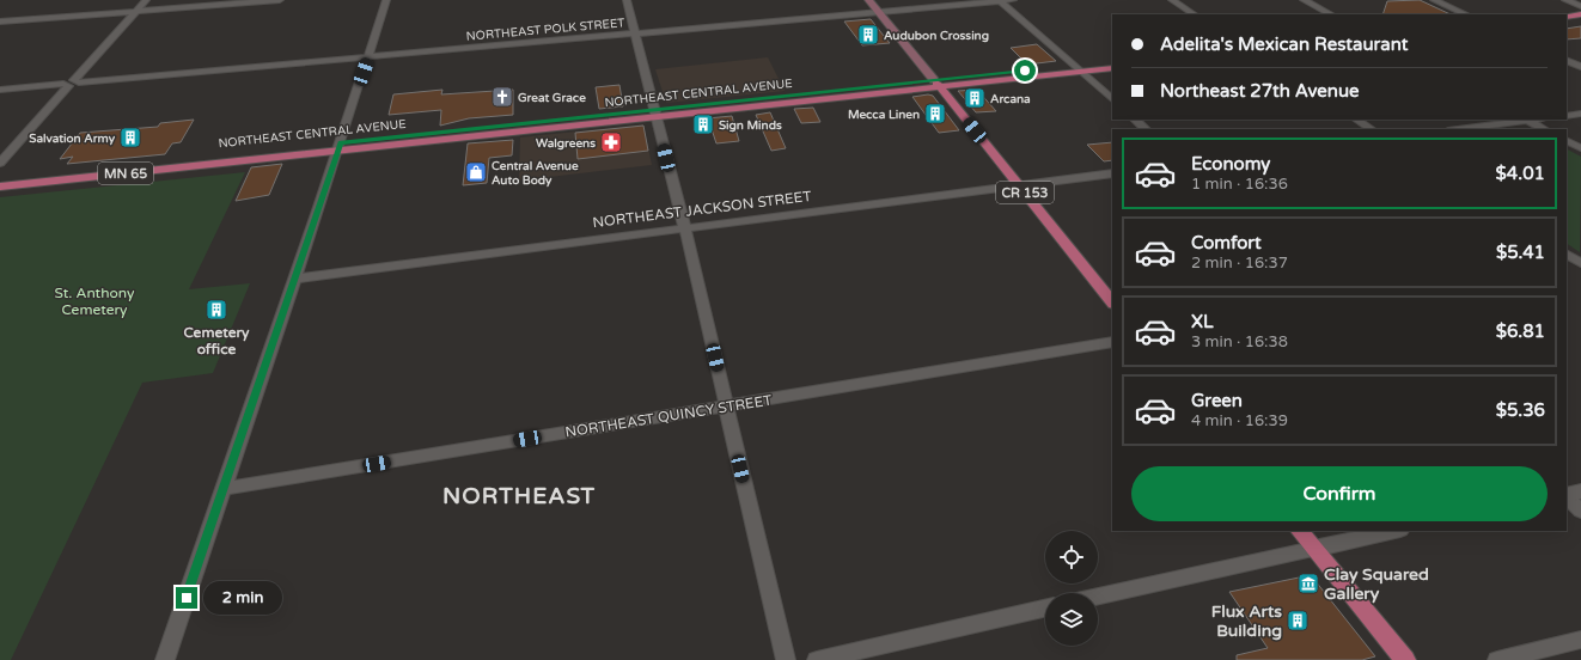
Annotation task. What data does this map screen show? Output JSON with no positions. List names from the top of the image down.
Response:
{
  "streets": {
    "main road": ["NORTHEAST CENTRAL AVENUE", "MN 65", "CR 153"],
    "street": ["NORTHEAST POLK STREET", "NORTHEAST JACKSON STREET", "NORTHEAST QUINCY STREET"]
  },
  "crossings": [
    ["NORTHEAST POLK STREET", "CR 153"],
    ["NORTHEAST CENTRAL AVENUE", "CR 153"],
    ["CR 153", "NORTHEAST JACKSON STREET"]
  ],
  "districts": ["NORTHEAST"],
  "parks": ["St. Anthony Cemetery"],
  "places": {
    "building": [
      "Audubon Crossing",
      "Arcana",
      "Mecca Linen",
      "Sign Minds",
      "Salvation Army",
      "Cemetery office",
      "Flux Arts Building"
    ],
    "church": ["Great Grace"],
    "pharmacy": ["Walgreens"],
    "shop": ["Central Avenue Auto Body"],
    "museum": ["Clay Squared Gallery"]
  },
  "page": {
    "banner": ["Adelita's Mexican Restaurant", "Northeast 27th Avenue"],
    "list": [
      {
        "name": "Economy",
        "note": "1 min · 16:36",
        "value": "$4.01"
      },
      {
        "name": "Comfort",
        "note": "2 min · 16:37",
        "value": "$5.41"
      },
      {
        "name": "XL",
        "note": "3 min · 16:38",
        "value": "$6.81"
      },
      {
        "name": "Green",
        "note": "4 min · 16:39",
        "value": "$5.36"
      }
    ],
    "buttons": "Confirm",
    "bubble": "2 min"
  }
}
